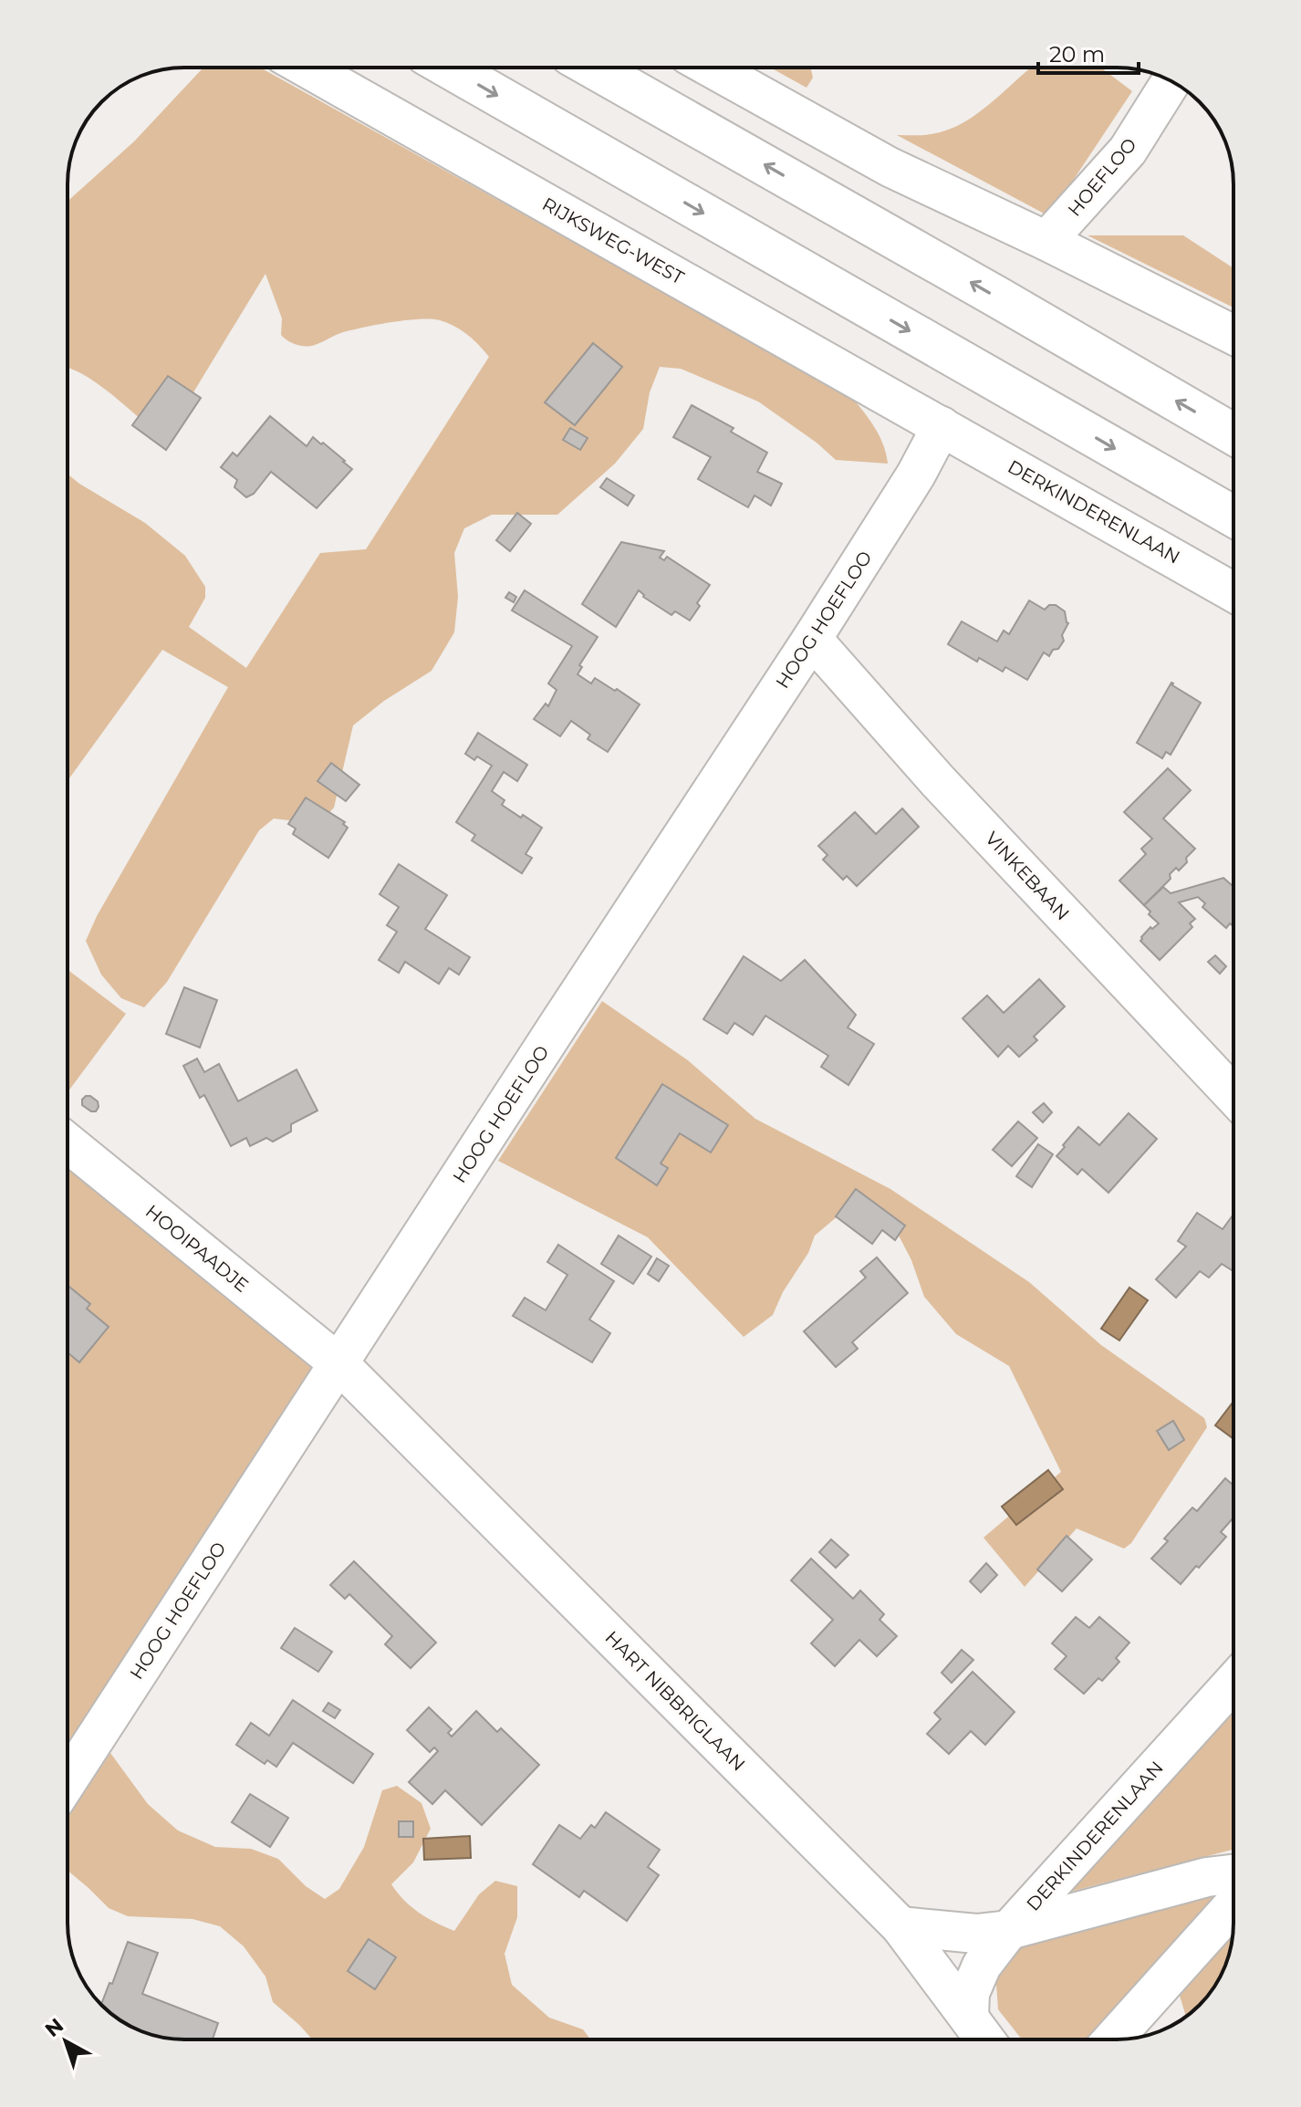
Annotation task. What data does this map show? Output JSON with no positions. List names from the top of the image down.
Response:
{
  "streets": {
    "street": [
      "HOEFLOO",
      "RIJKSWEG-WEST",
      "DERKINDERENLAAN",
      "HOOG HOEFLOO",
      "VINKEBAAN",
      "HOOIPAADJE",
      "HART NIBBRIGLAAN"
    ]
  },
  "crossings": [
    ["RIJKSWEG-WEST", "DERKINDERENLAAN"],
    ["RIJKSWEG-WEST", "HOOG HOEFLOO"],
    ["DERKINDERENLAAN", "HOOG HOEFLOO"],
    ["DERKINDERENLAAN", "HART NIBBRIGLAAN"],
    ["HOOG HOEFLOO", "VINKEBAAN"],
    ["HOOG HOEFLOO", "HOOIPAADJE"],
    ["HOOG HOEFLOO", "HART NIBBRIGLAAN"],
    ["HOOIPAADJE", "HART NIBBRIGLAAN"]
  ],
  "scale_bar": "20 m",
  "north": "top left"
}
